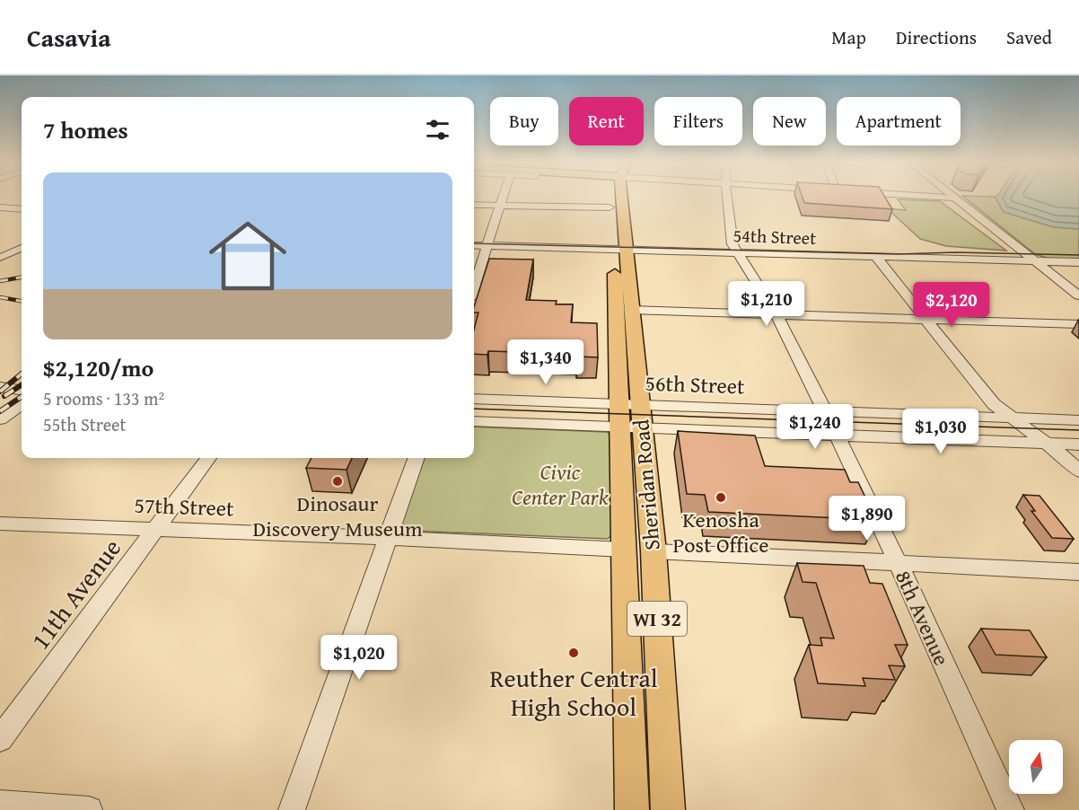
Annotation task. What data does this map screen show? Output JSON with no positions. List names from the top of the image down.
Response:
{
  "streets": {
    "main road": ["Sheridan Road", "WI 32"],
    "street": [
      "54th Street",
      "56th Street",
      "57th Street",
      "11th Avenue",
      "8th Avenue"
    ]
  },
  "crossings": [
    ["54th Street", "Sheridan Road"],
    ["54th Street", "8th Avenue"],
    ["56th Street", "Sheridan Road"],
    ["56th Street", "8th Avenue"],
    ["Sheridan Road", "57th Street"],
    ["57th Street", "11th Avenue"]
  ],
  "parks": ["Civic Center Park"],
  "places": ["Dinosaur Discovery Museum", "Kenosha Post Office", "Reuther Central High School"],
  "north": "top",
  "page": {
    "header": "Casavia",
    "nav": ["Map", "Directions", "Saved"],
    "chip": [
      "Buy",
      "Rent",
      "Filters",
      "New",
      "Apartment"
    ],
    "heading": "7 homes",
    "list": [
      {
        "name": "$2,120/mo",
        "note": "5 rooms · 133 m² · 55th Street"
      }
    ],
    "price": [
      "$1,210",
      "$2,120",
      "$1,340",
      "$1,240",
      "$1,030",
      "$1,890",
      "$1,020"
    ]
  }
}
